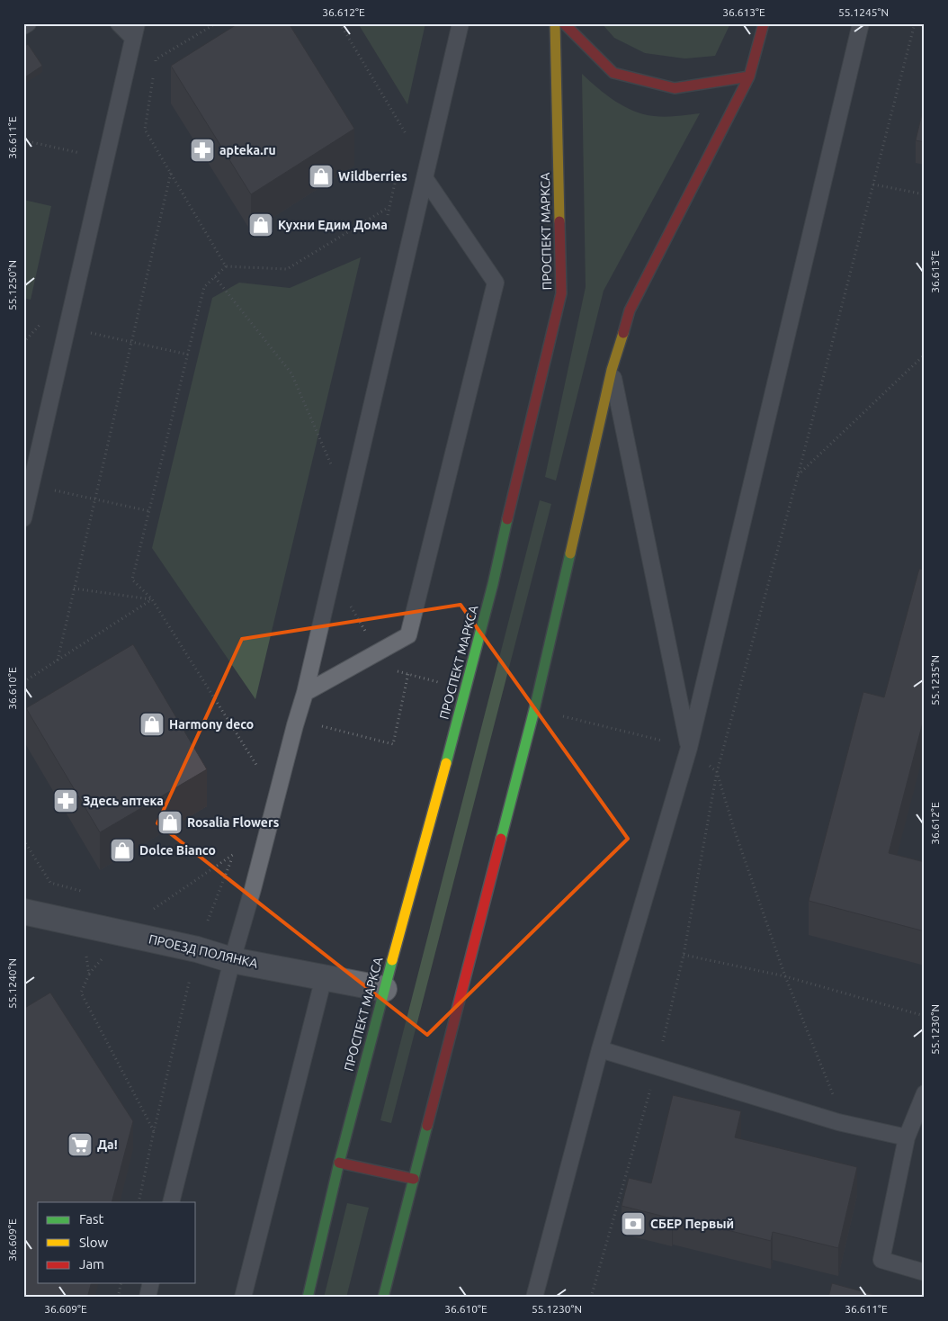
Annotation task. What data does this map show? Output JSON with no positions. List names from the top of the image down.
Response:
{
  "streets": {
    "main road": ["ПРОСПЕКТ МАРКСА"],
    "street": ["ПРОЕЗД ПОЛЯНКА"]
  },
  "crossings": [
    ["ПРОСПЕКТ МАРКСА", "ПРОЕЗД ПОЛЯНКА"]
  ],
  "places": {
    "pharmacy": ["apteka.ru", "Здесь аптека"],
    "shop": [
      "Wildberries",
      "Кухни Едим Дома",
      "Harmony deco",
      "Rosalia Flowers",
      "Dolce Bianco"
    ],
    "supermarket": ["Да!"],
    "bank": ["СБЕР Первый"]
  },
  "legend": ["Fast", "Slow", "Jam"],
  "coordinates": [
    "36.612°E",
    "36.613°E",
    "55.1245°N",
    "36.611°E",
    "55.1250°N",
    "55.1235°N",
    "36.610°E",
    "55.1240°N",
    "55.1230°N",
    "36.609°E"
  ]
}
